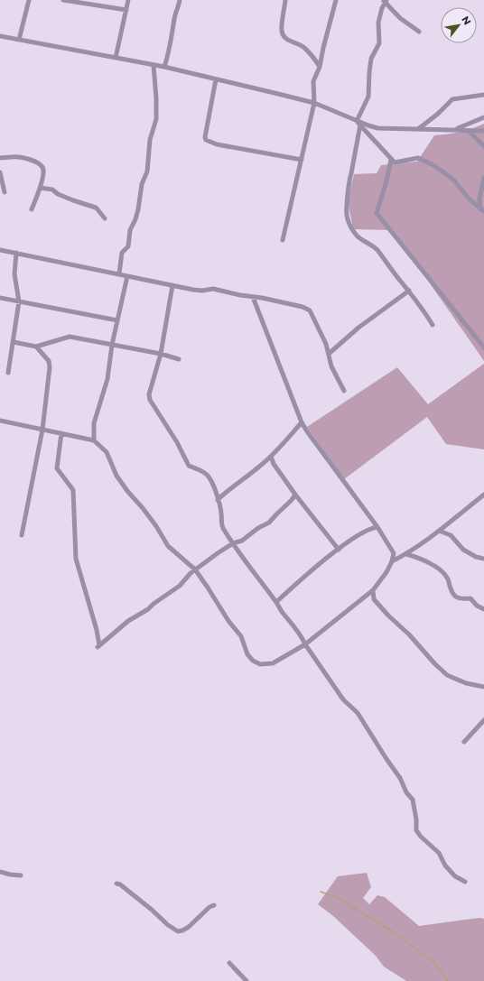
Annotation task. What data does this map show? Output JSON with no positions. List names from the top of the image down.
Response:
{
  "north": "top right"
}
